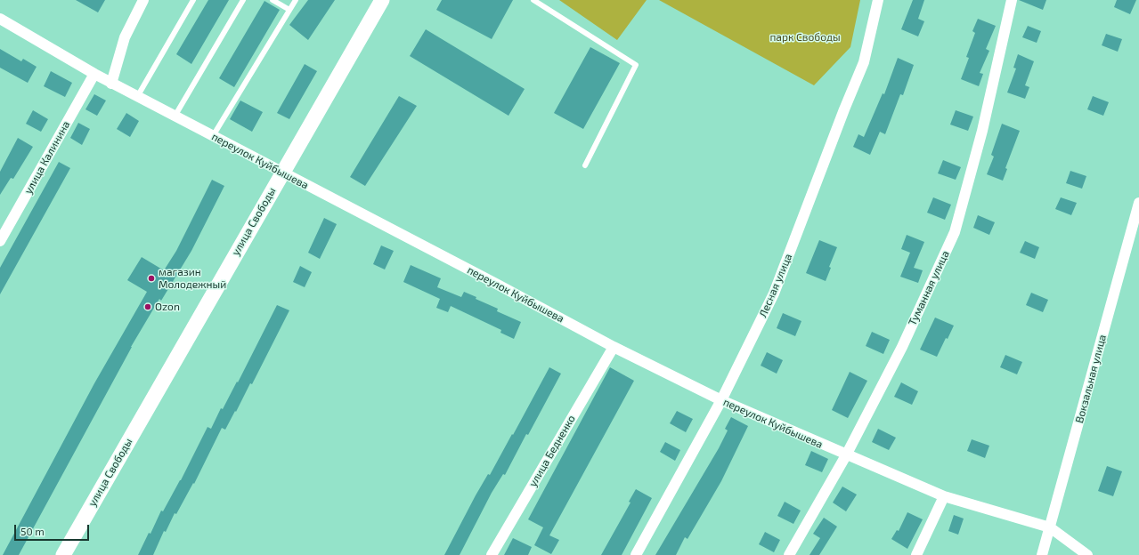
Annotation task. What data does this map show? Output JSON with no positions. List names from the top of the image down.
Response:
{
  "streets": {
    "main road": ["улица Свободы"],
    "street": [
      "улица Калинина",
      "переулок Куйбышева",
      "Лесная улица",
      "Туманная улица",
      "Вокзальная улица",
      "улица Бедненко"
    ]
  },
  "crossings": [
    ["улица Калинина", "переулок Куйбышева"],
    ["переулок Куйбышева", "улица Свободы"],
    ["переулок Куйбышева", "Лесная улица"],
    ["переулок Куйбышева", "Туманная улица"],
    ["переулок Куйбышева", "Вокзальная улица"],
    ["переулок Куйбышева", "улица Бедненко"]
  ],
  "parks": ["парк Свободы"],
  "places": ["магазин Молодежный", "Ozon"],
  "scale_bar": "50 m"
}
